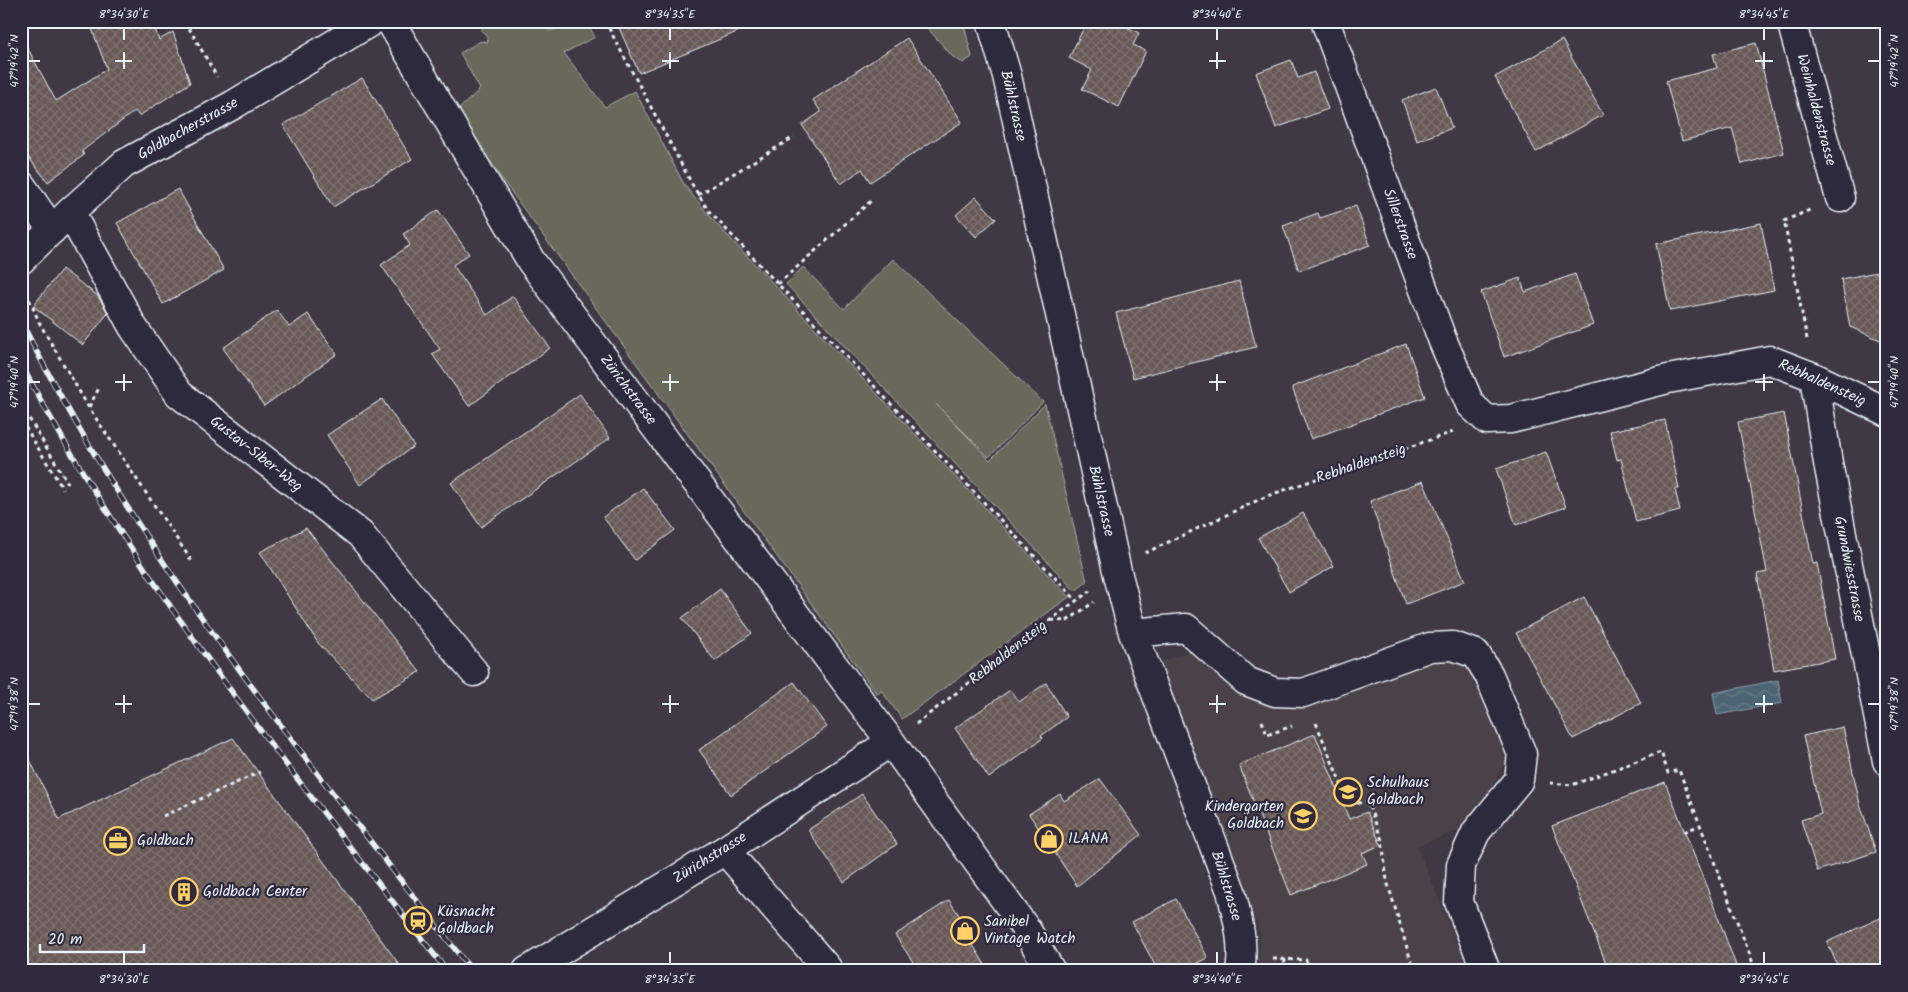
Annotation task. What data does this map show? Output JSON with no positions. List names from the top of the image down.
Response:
{
  "streets": {
    "street": [
      "Bühlstrasse",
      "Weinhaldenstrasse",
      "Goldbacherstrasse",
      "Sillerstrasse",
      "Rebhaldensteig",
      "Zürichstrasse",
      "Gustav-Siber-Weg",
      "Grundwiesstrasse"
    ]
  },
  "crossings": [
    ["Bühlstrasse", "Rebhaldensteig"],
    ["Goldbacherstrasse", "Gustav-Siber-Weg"],
    ["Sillerstrasse", "Rebhaldensteig"],
    ["Rebhaldensteig", "Zürichstrasse"],
    ["Rebhaldensteig", "Grundwiesstrasse"]
  ],
  "places": {
    "school or university": ["Schulhaus Goldbach", "Kindergarten Goldbach"],
    "shop": ["ILANA", "Sanibel Vintage Watch"],
    "office": ["Goldbach"],
    "building": ["Goldbach Center"],
    "station": ["Küsnacht Goldbach"]
  },
  "scale_bar": "20 m",
  "coordinates": [
    "8°34'30\"E",
    "8°34'35\"E",
    "8°34'40\"E",
    "8°34'45\"E",
    "47°19'42\"N",
    "47°19'40\"N",
    "47°19'38\"N"
  ]
}
